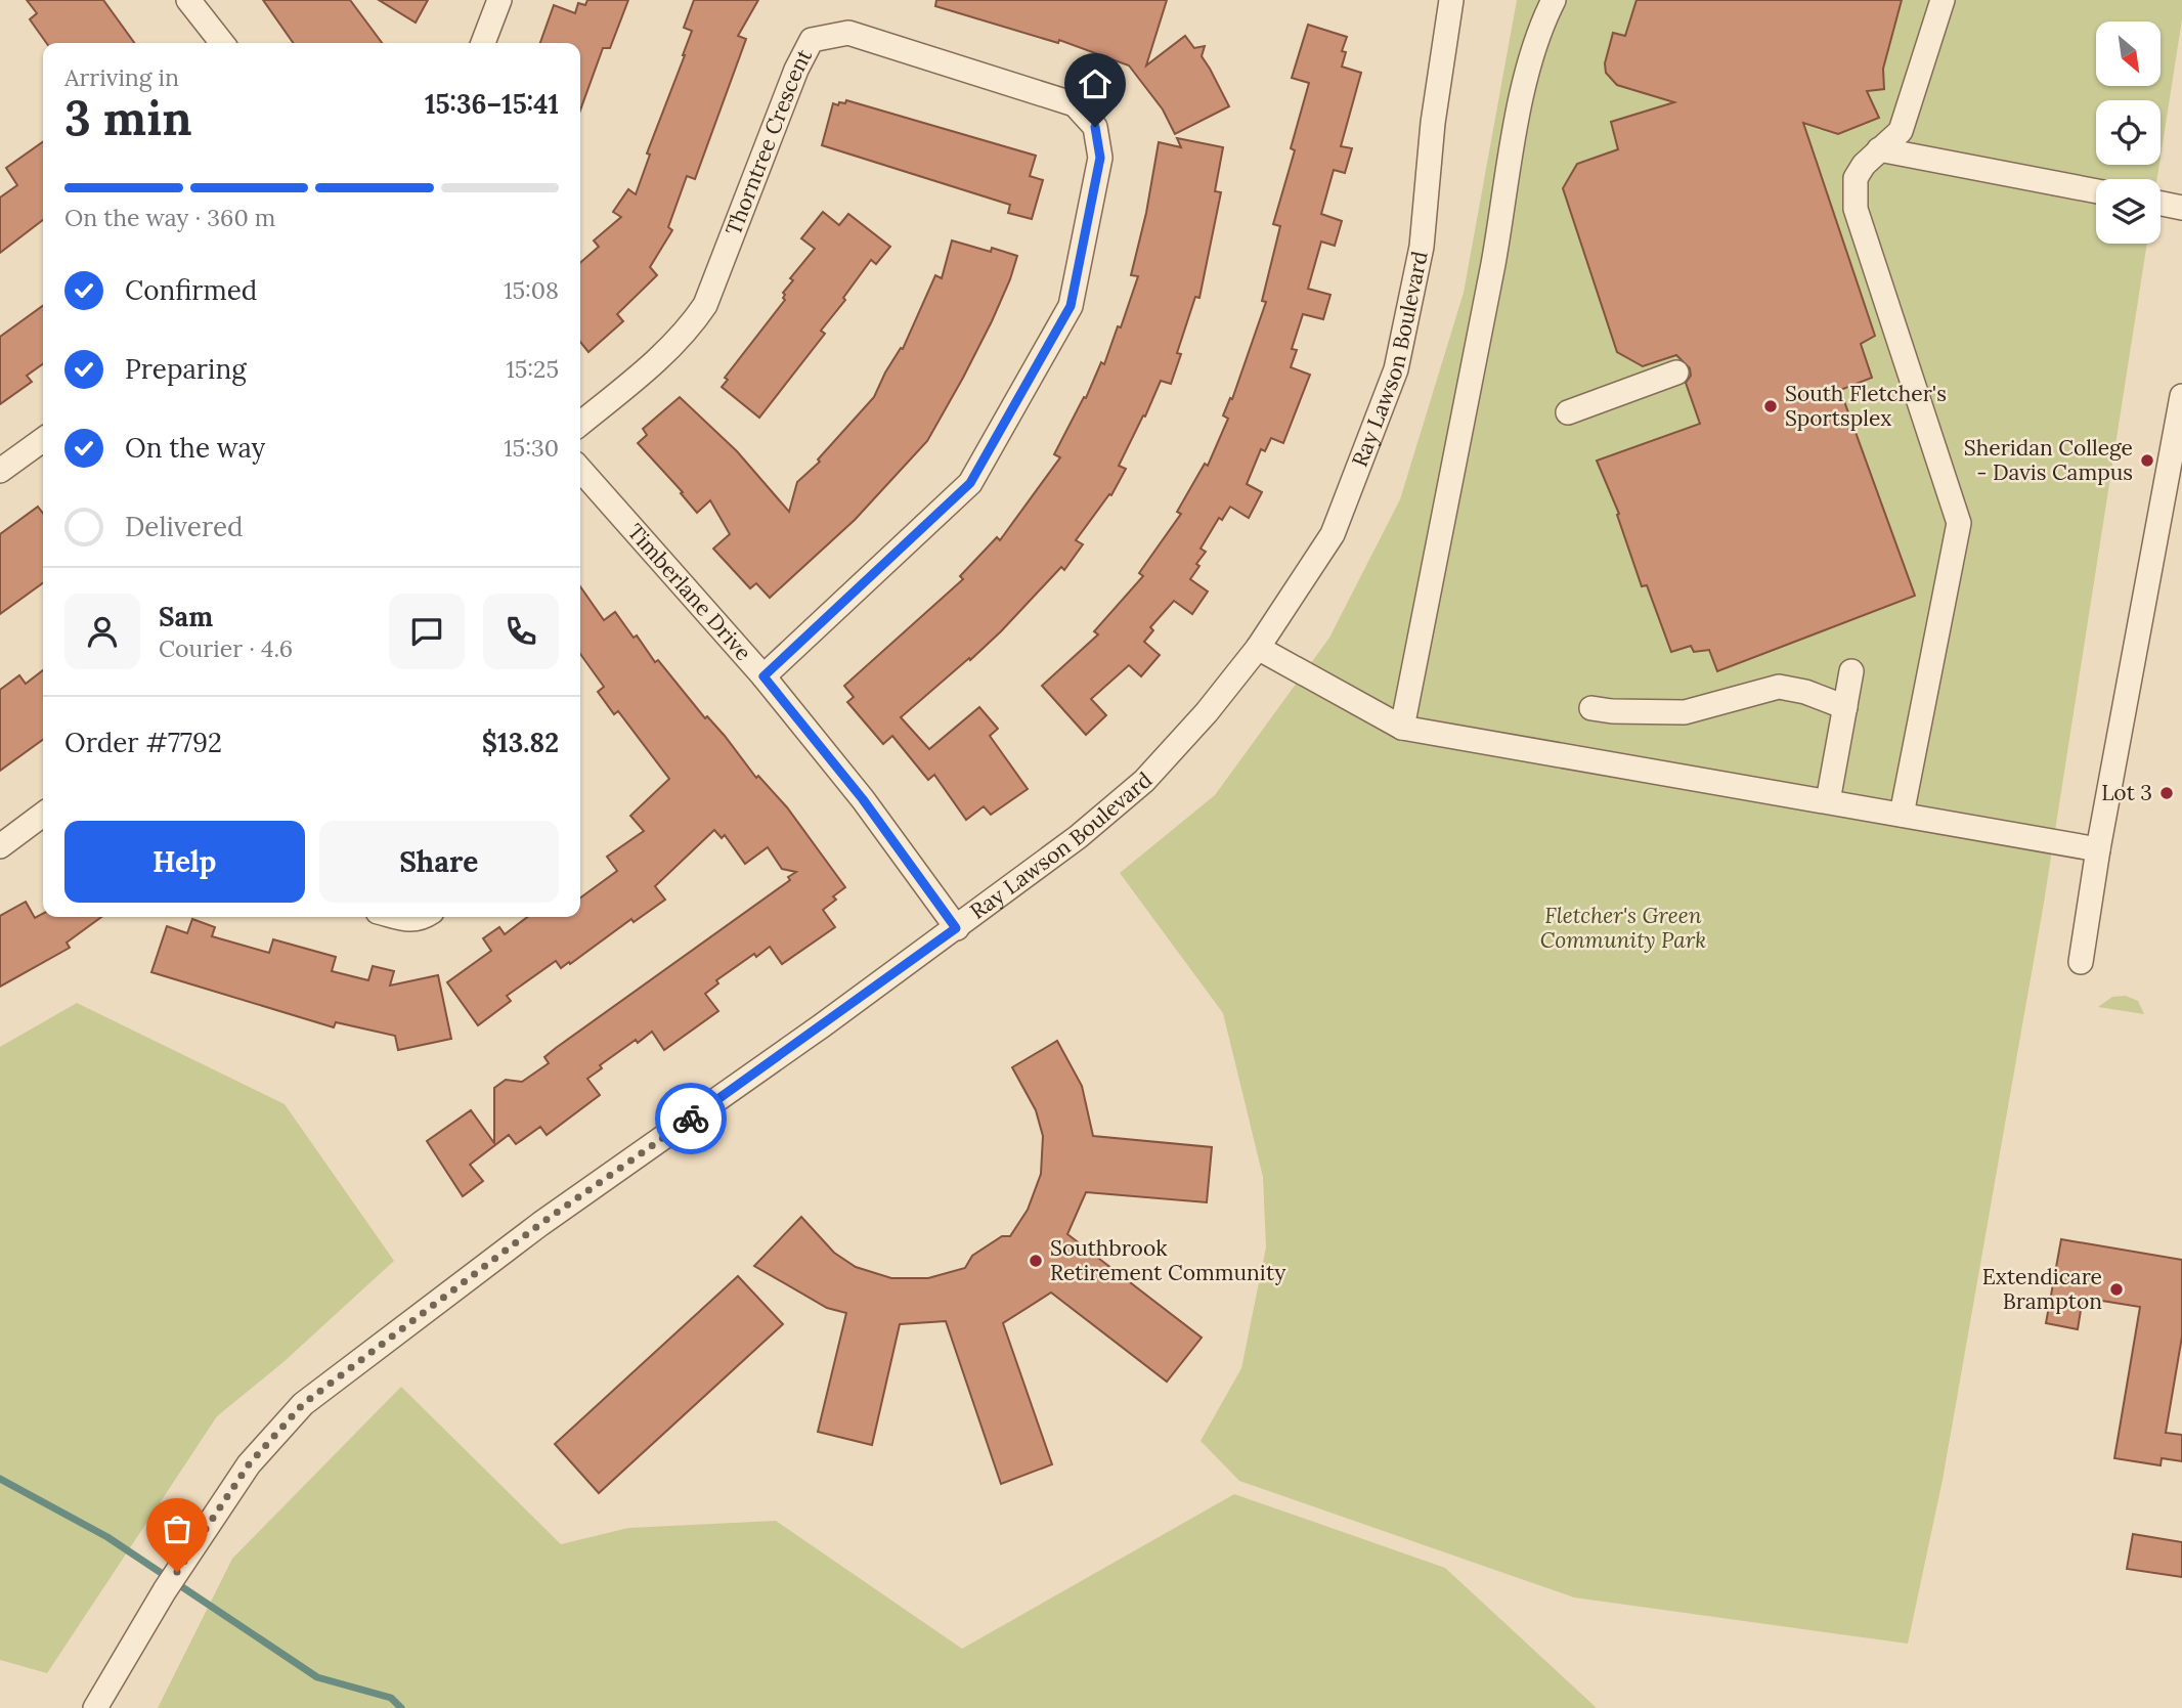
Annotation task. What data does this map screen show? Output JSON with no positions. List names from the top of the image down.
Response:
{
  "streets": {
    "street": ["Thorntree Crescent", "Ray Lawson Boulevard", "Timberlane Drive"]
  },
  "crossings": [
    ["Thorntree Crescent", "Timberlane Drive"],
    ["Ray Lawson Boulevard", "Timberlane Drive"]
  ],
  "parks": ["Fletcher's Green Community Park"],
  "places": [
    "South Fletcher's Sportsplex",
    "Sheridan College - Davis Campus",
    "Lot 3",
    "Southbrook Retirement Community",
    "Extendicare Brampton"
  ],
  "north": "bottom right",
  "page": {
    "heading": ["3 min", "Arriving in", "15:36–15:41"],
    "panel": [
      "Sam",
      "Courier · 4.6",
      "Order #7792",
      "$13.82"
    ],
    "bar": "On the way · 360 m",
    "list": [
      ["Confirmed", "15:08"],
      ["Preparing", "15:25"],
      ["On the way", "15:30"],
      "Delivered"
    ],
    "buttons": ["Help", "Share"]
  }
}
